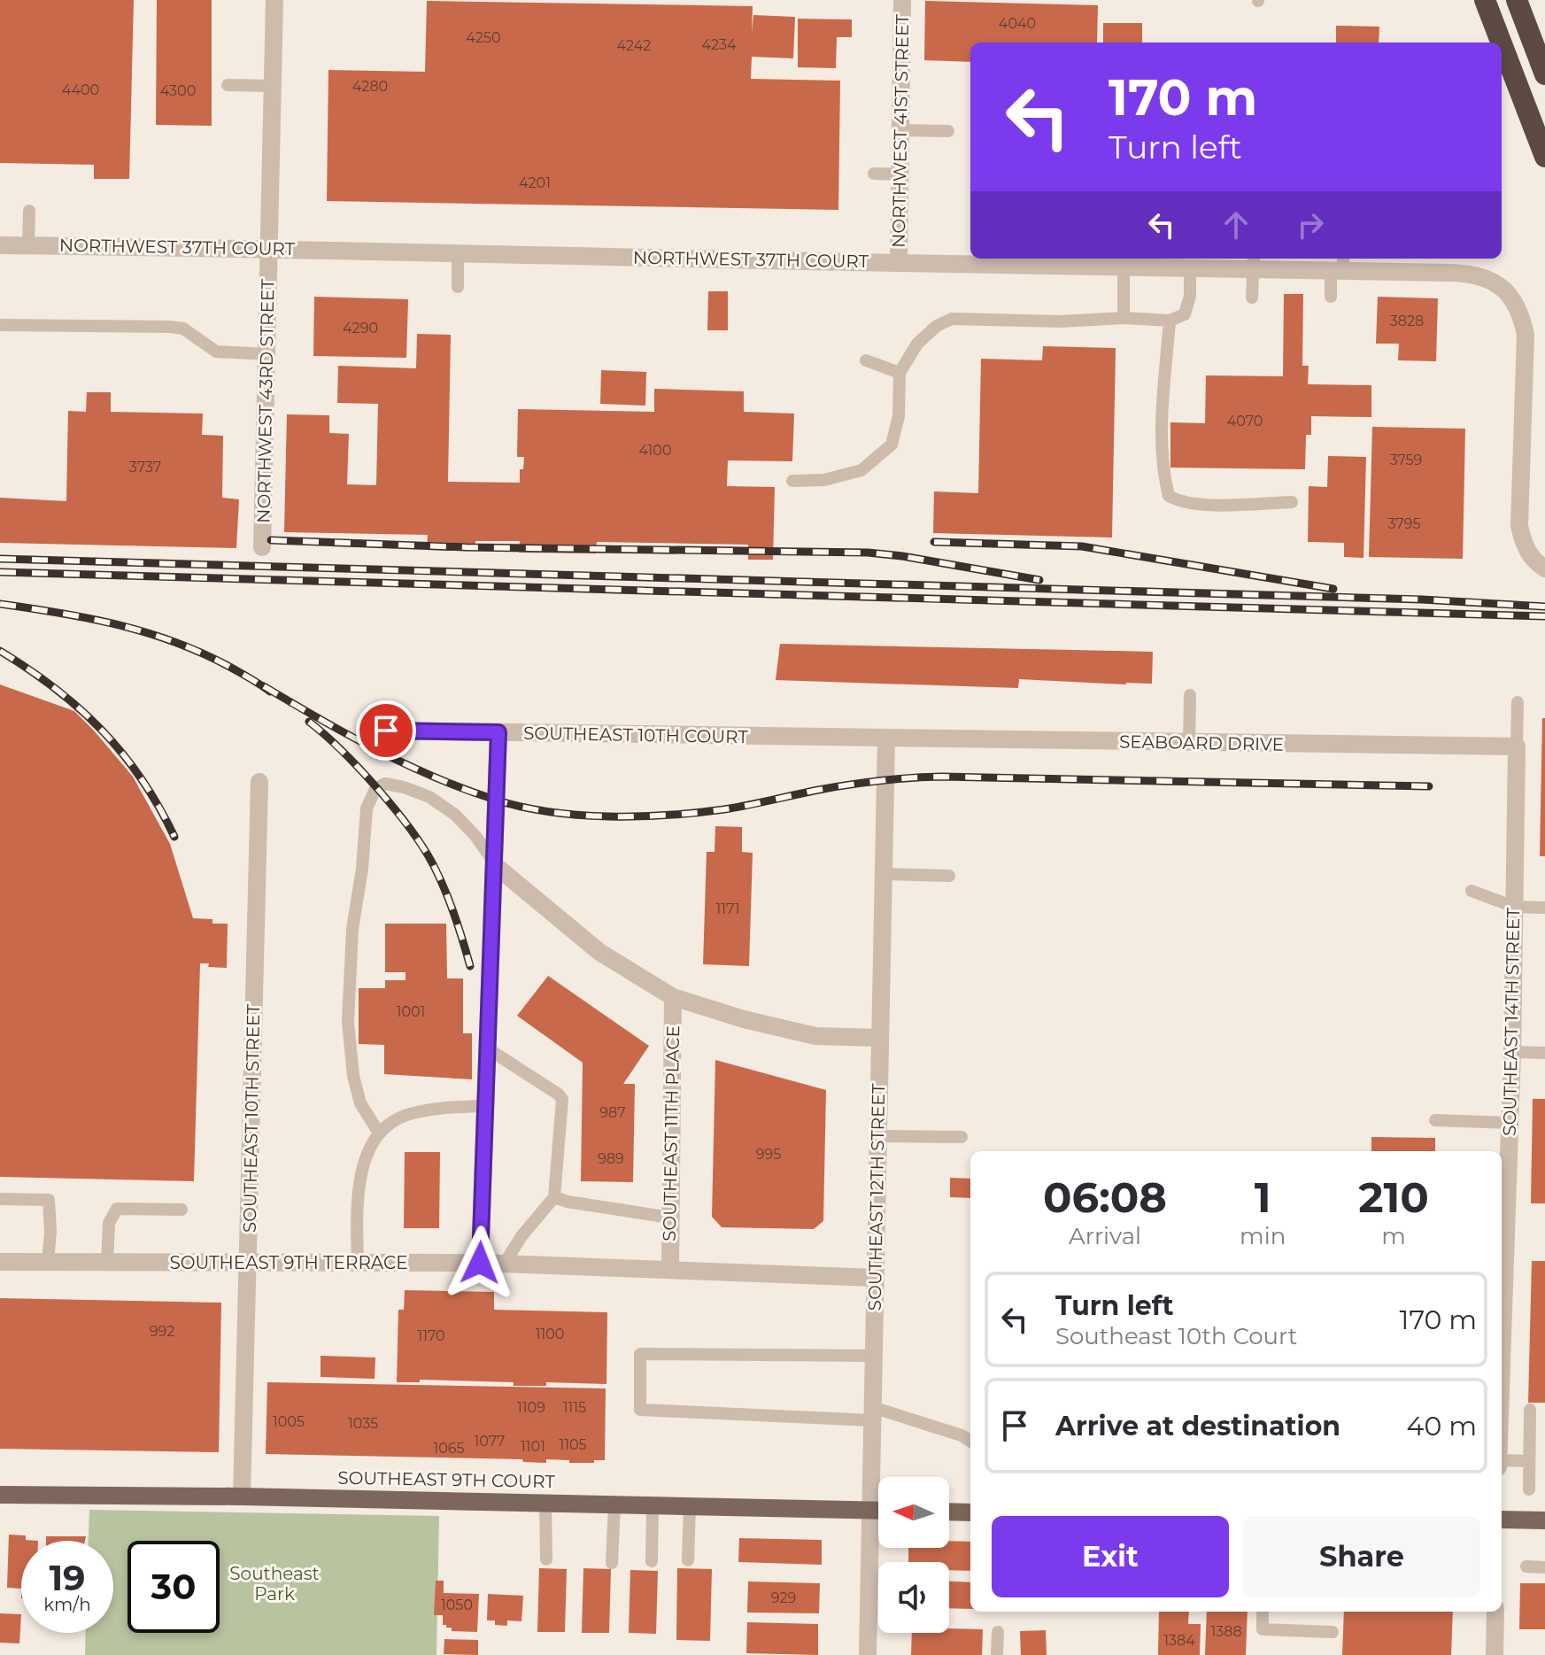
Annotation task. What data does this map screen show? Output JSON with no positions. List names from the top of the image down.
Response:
{
  "streets": {
    "main road": ["SOUTHEAST 9TH COURT"],
    "street": [
      "NORTHWEST 41ST STREET",
      "NORTHWEST 37TH COURT",
      "NORTHWEST 43RD STREET",
      "SOUTHEAST 10TH COURT",
      "SEABOARD DRIVE",
      "SOUTHEAST 14TH STREET",
      "SOUTHEAST 10TH STREET",
      "SOUTHEAST 11TH PLACE",
      "SOUTHEAST 12TH STREET",
      "SOUTHEAST 9TH TERRACE"
    ]
  },
  "crossings": [
    ["NORTHWEST 41ST STREET", "NORTHWEST 37TH COURT"],
    ["NORTHWEST 37TH COURT", "NORTHWEST 43RD STREET"],
    ["SOUTHEAST 10TH COURT", "SEABOARD DRIVE"],
    ["SOUTHEAST 10TH COURT", "SOUTHEAST 12TH STREET"],
    ["SEABOARD DRIVE", "SOUTHEAST 14TH STREET"],
    ["SEABOARD DRIVE", "SOUTHEAST 12TH STREET"],
    ["SOUTHEAST 10TH STREET", "SOUTHEAST 9TH TERRACE"],
    ["SOUTHEAST 10TH STREET", "SOUTHEAST 9TH COURT"],
    ["SOUTHEAST 11TH PLACE", "SOUTHEAST 9TH TERRACE"],
    ["SOUTHEAST 12TH STREET", "SOUTHEAST 9TH TERRACE"],
    ["SOUTHEAST 12TH STREET", "SOUTHEAST 9TH COURT"]
  ],
  "parks": ["Southeast Park"],
  "house_numbers": [
    "4040",
    "4250",
    "4234",
    "4242",
    "4280",
    "4400",
    "4300",
    "4201",
    "3828",
    "4290",
    "4070",
    "4100",
    "3759",
    "3737",
    "3795",
    "1171",
    "1001",
    "987",
    "995",
    "989",
    "992",
    "1100",
    "1170",
    "1109",
    "1115",
    "1005",
    "1035",
    "1077",
    "1105",
    "1101",
    "1065",
    "929",
    "1050",
    "1388",
    "1384"
  ],
  "north": "left",
  "page": {
    "turn": ["170 m", "Turn left"],
    "eta": [
      "06:08",
      "Arrival",
      "1",
      "min",
      "210",
      "m"
    ],
    "list": [
      {
        "name": "Turn left",
        "note": "Southeast 10th Court",
        "value": "170 m"
      },
      {
        "name": "Arrive at destination",
        "value": "40 m"
      }
    ],
    "buttons": ["Exit", "Share"],
    "speed": "19 km/h",
    "limit": "30"
  }
}
